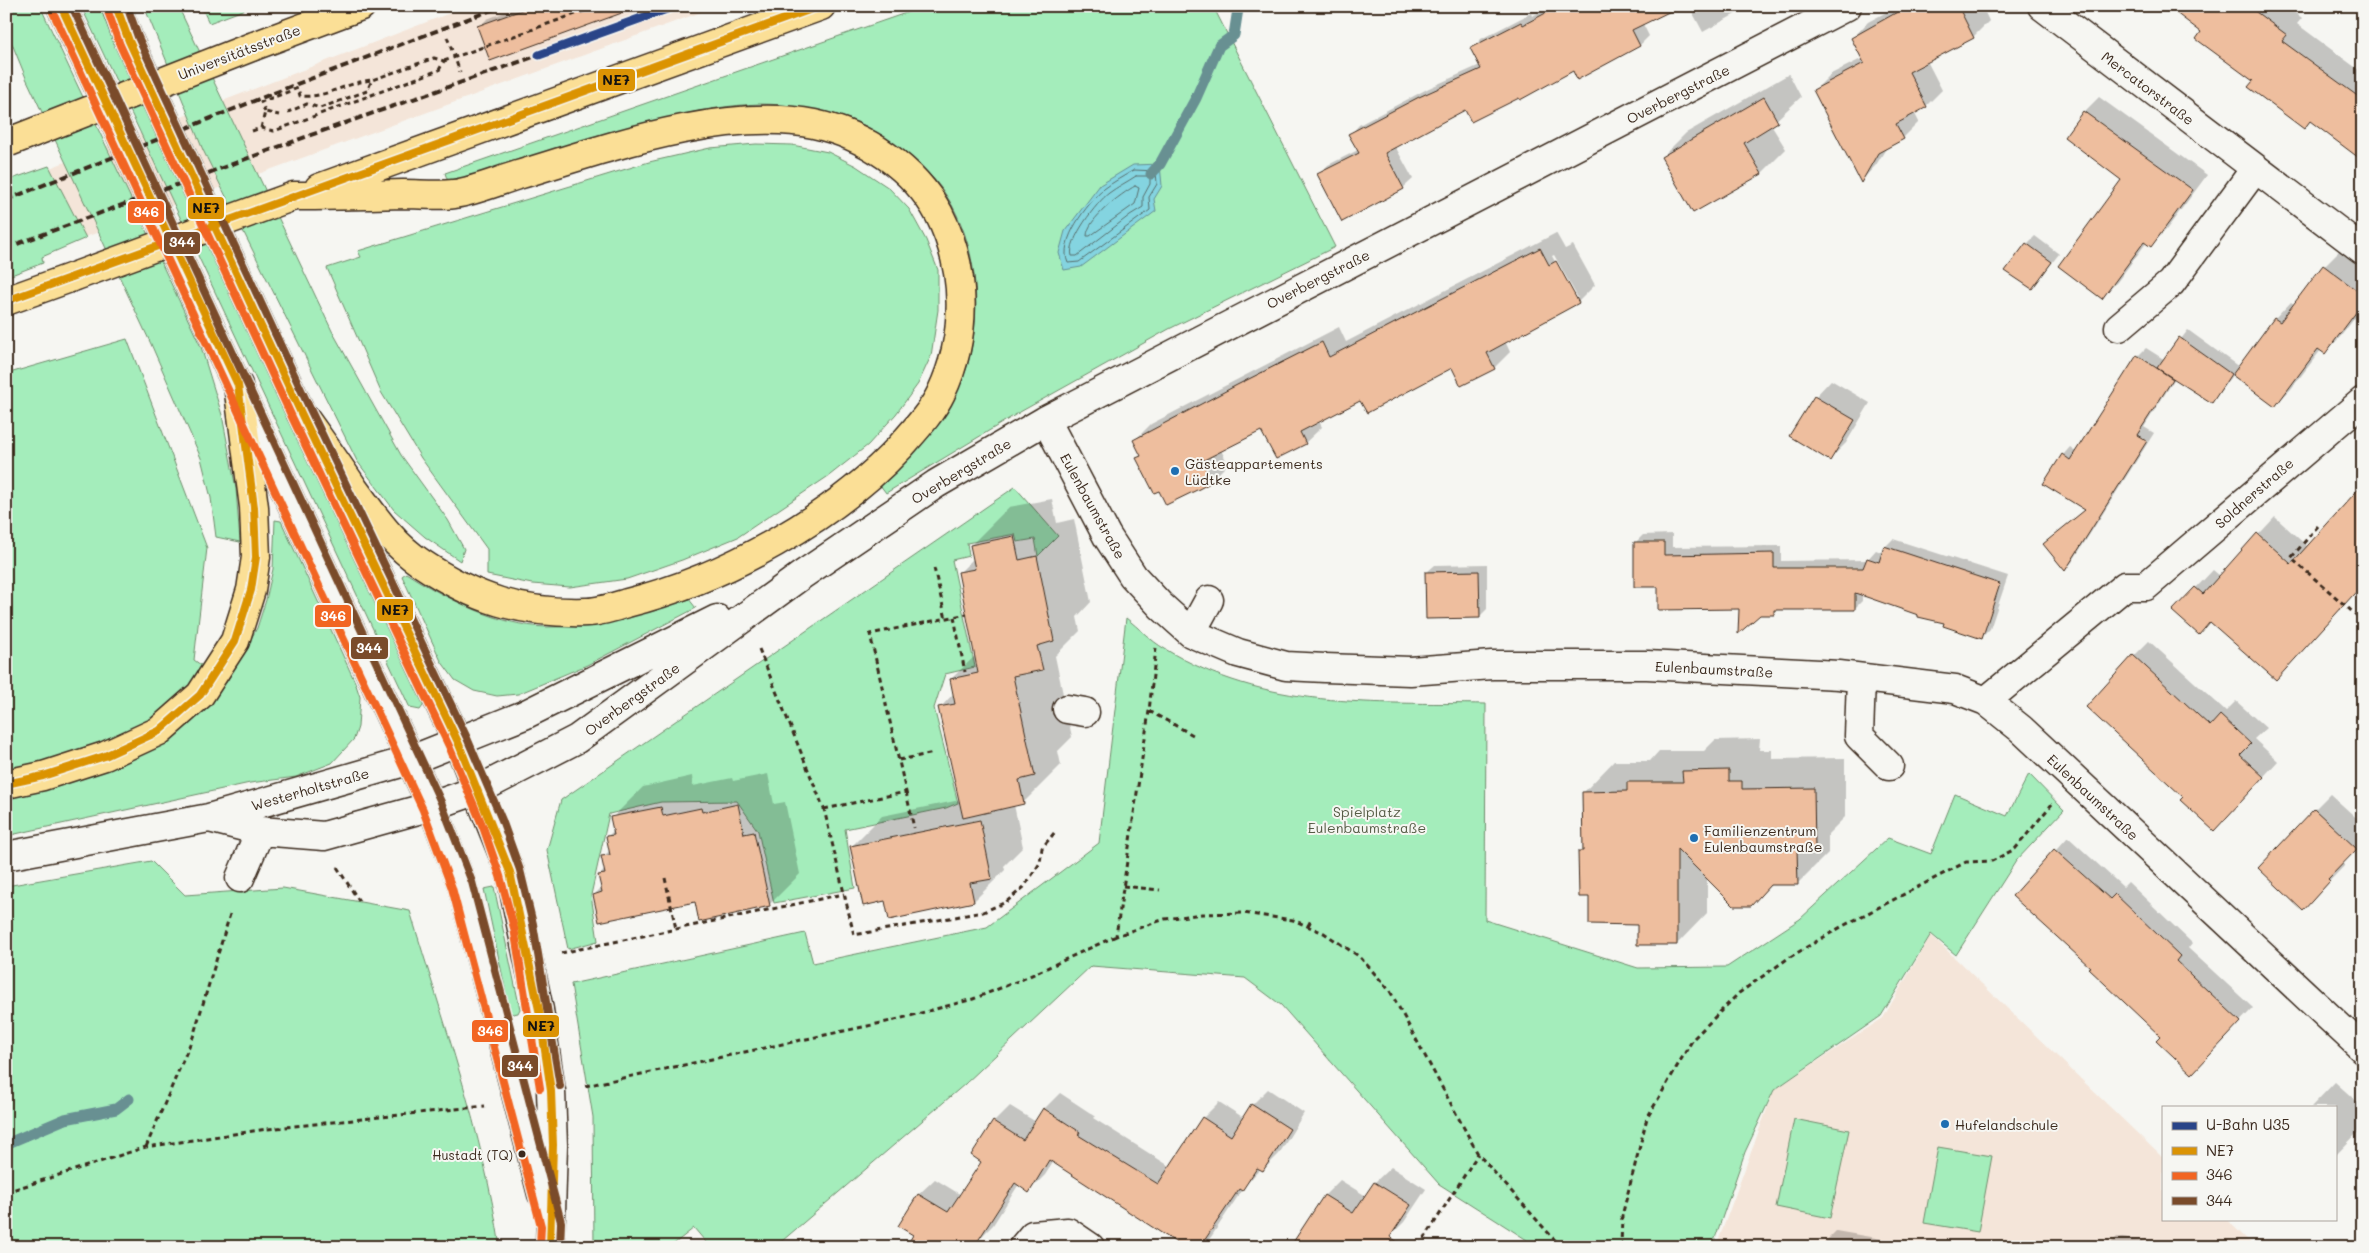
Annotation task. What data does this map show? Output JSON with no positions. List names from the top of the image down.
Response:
{
  "streets": {
    "highway": ["Universitätsstraße"],
    "street": [
      "Mercatorstraße",
      "Overbergstraße",
      "Soldnerstraße",
      "Eulenbaumstraße",
      "Westerholtstraße"
    ]
  },
  "crossings": [
    ["Overbergstraße", "Eulenbaumstraße"],
    ["Overbergstraße", "Westerholtstraße"],
    ["Soldnerstraße", "Eulenbaumstraße"]
  ],
  "parks": ["Spielplatz Eulenbaumstraße"],
  "places": [
    "Gästeappartements Lüdtke",
    "Familienzentrum Eulenbaumstraße",
    "Hufelandschule",
    "Hustadt (TQ)"
  ],
  "lines": [
    "metro line U35",
    "transit line NE7",
    "transit line 344",
    "transit line 346"
  ],
  "legend": [
    "U-Bahn U35",
    "NE7",
    "346",
    "344"
  ]
}
